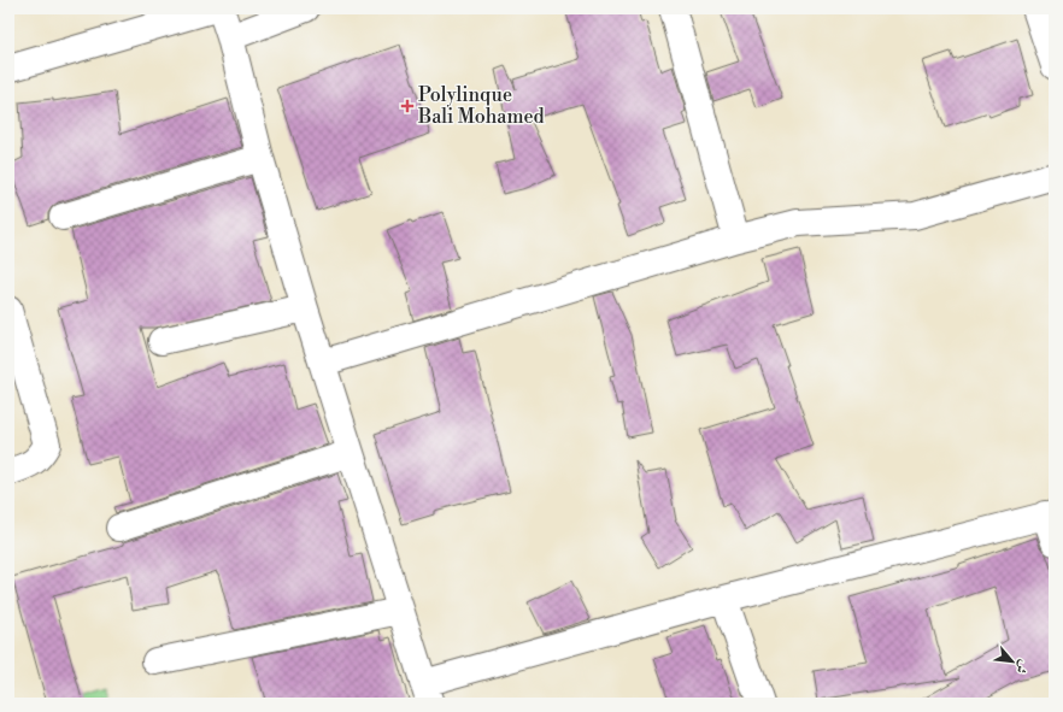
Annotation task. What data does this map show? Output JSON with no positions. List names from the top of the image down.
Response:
{
  "places": {
    "health": ["Polylinque Bali Mohamed"]
  },
  "north": "bottom right"
}
